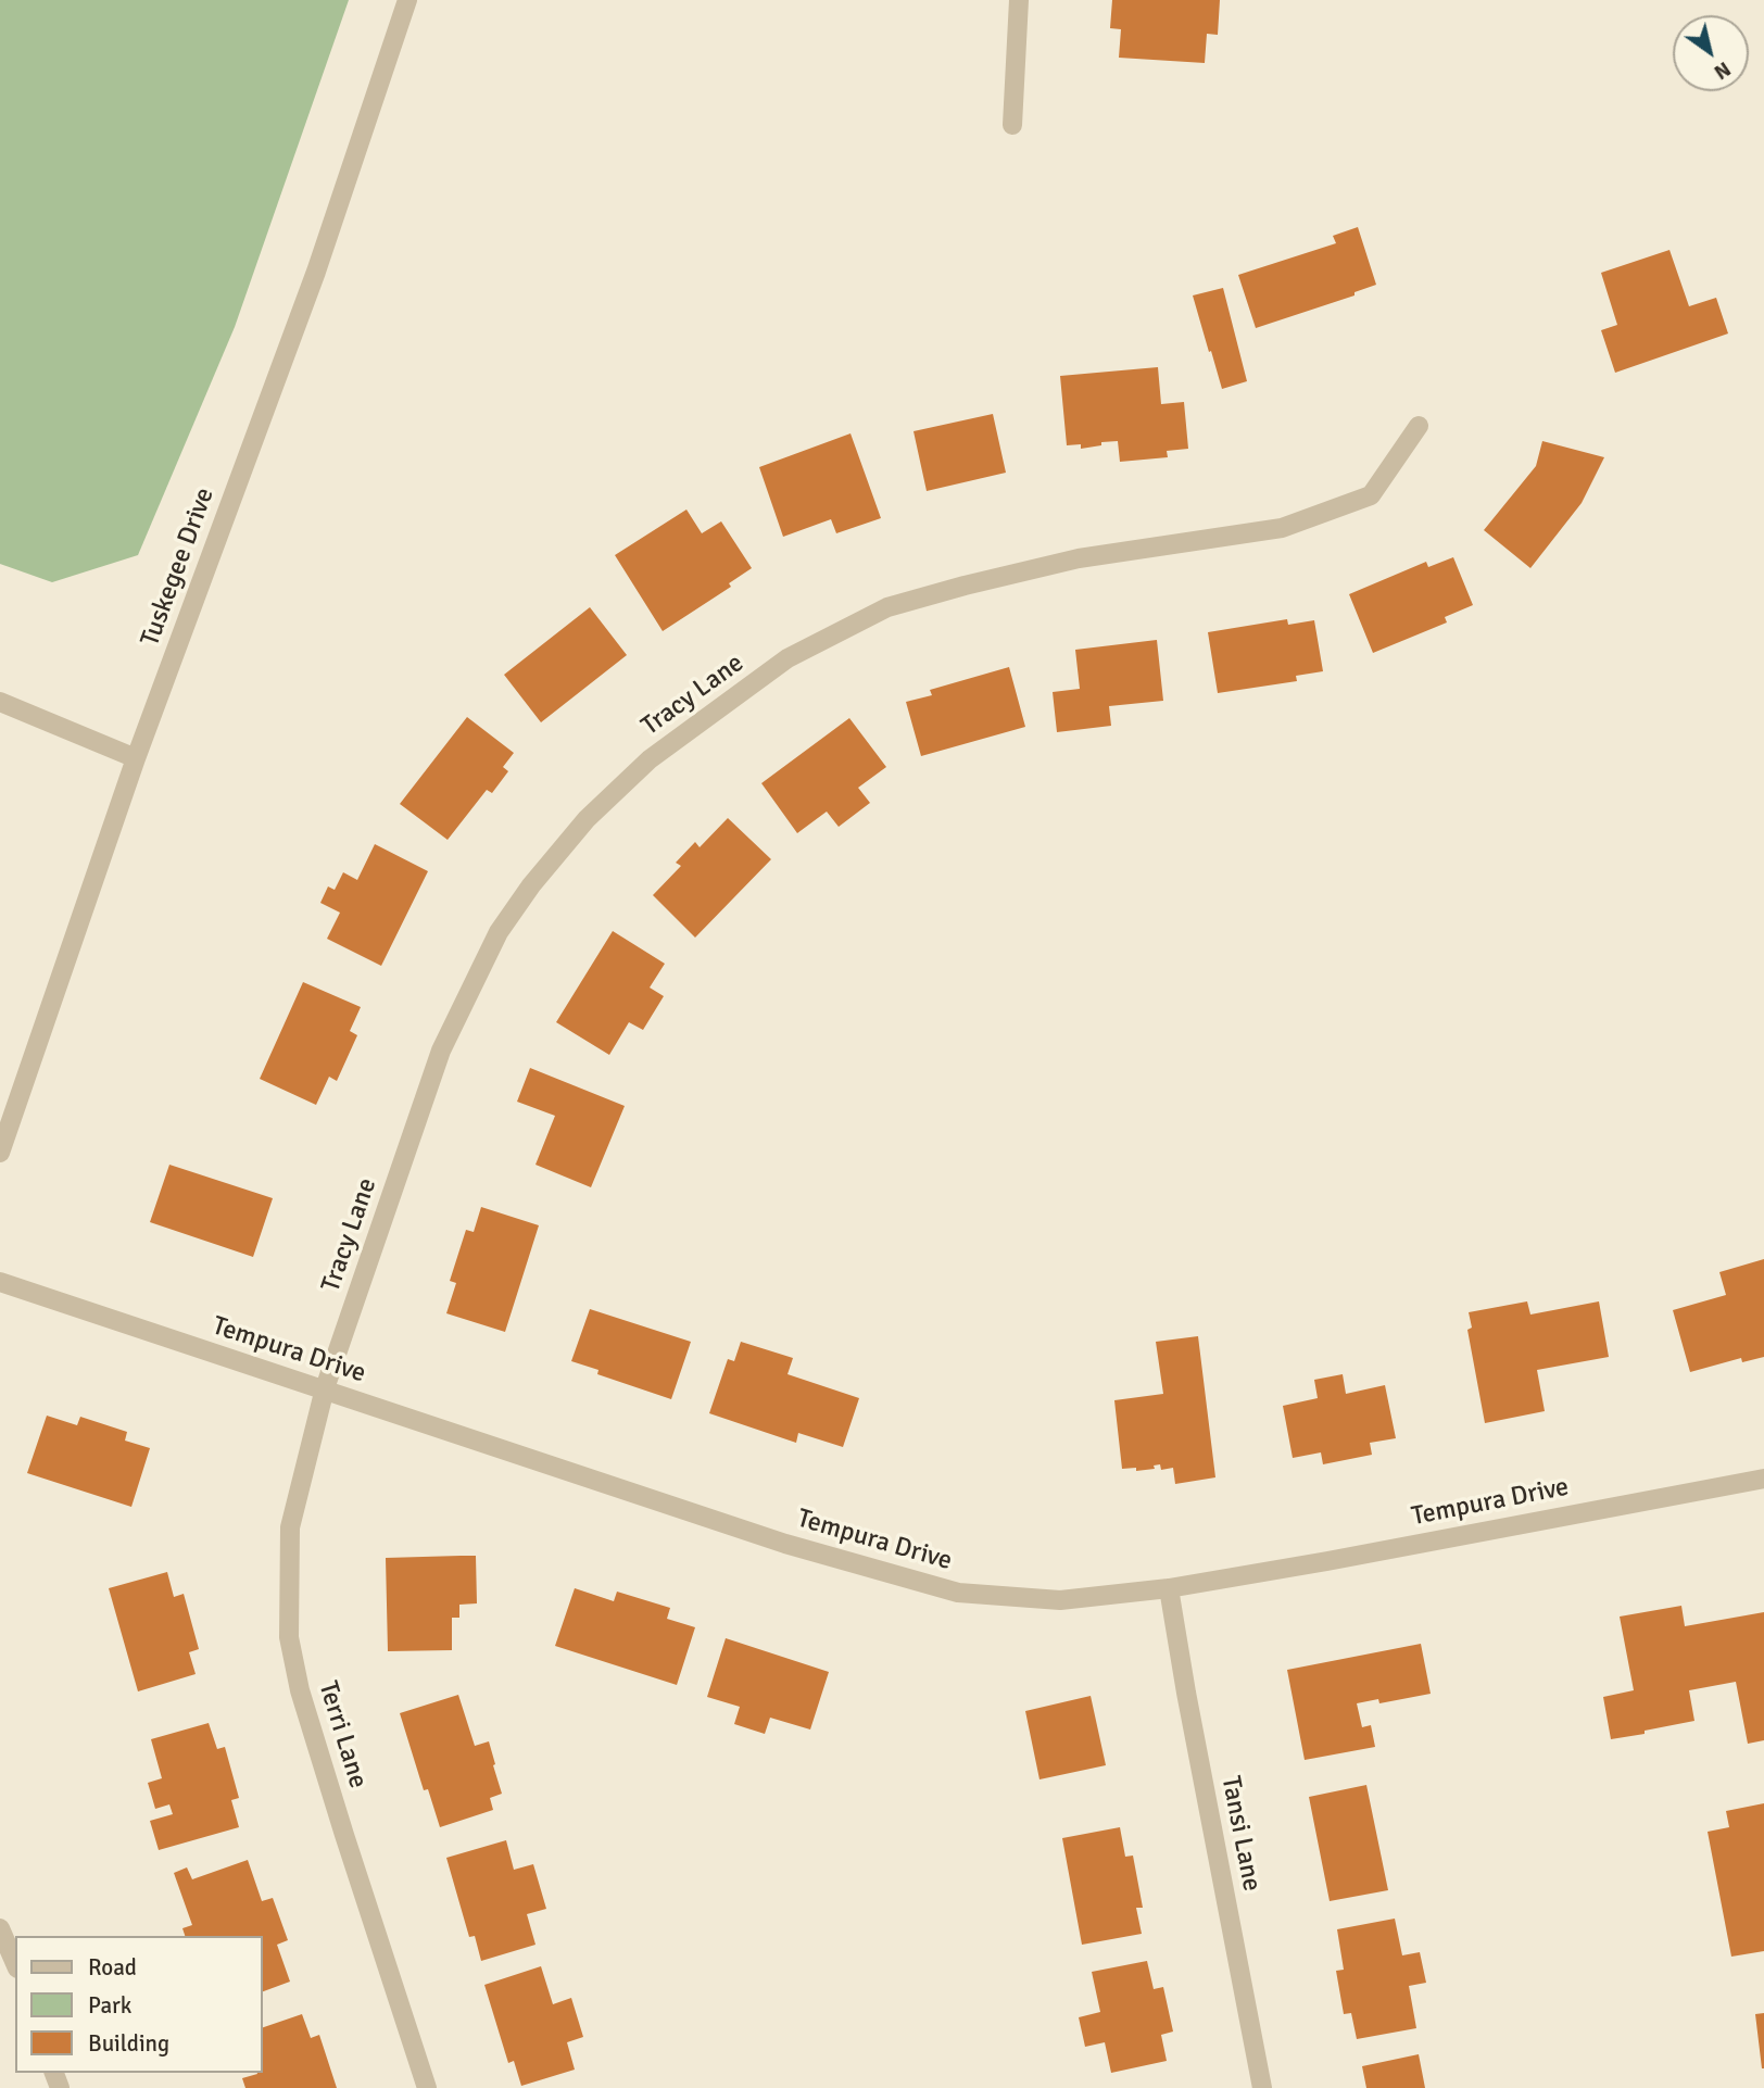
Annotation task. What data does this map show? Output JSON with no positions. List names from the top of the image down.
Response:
{
  "streets": {
    "street": [
      "Tuskegee Drive",
      "Tracy Lane",
      "Tempura Drive",
      "Terri Lane",
      "Tansi Lane"
    ]
  },
  "crossings": [
    ["Tracy Lane", "Tempura Drive"],
    ["Tracy Lane", "Terri Lane"],
    ["Tempura Drive", "Terri Lane"],
    ["Tempura Drive", "Tansi Lane"]
  ],
  "legend": ["Road", "Park", "Building"],
  "north": "bottom right"
}
